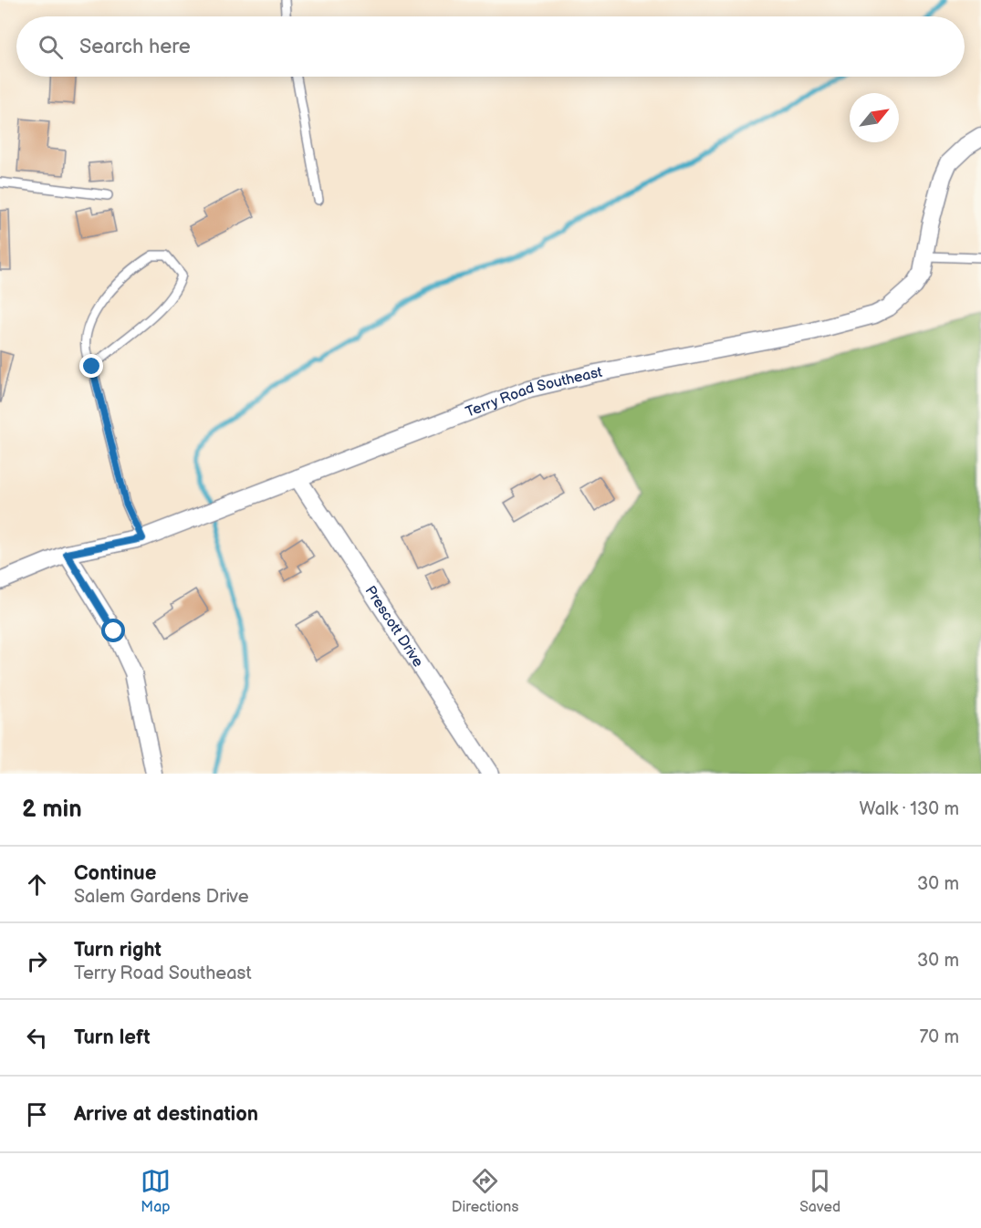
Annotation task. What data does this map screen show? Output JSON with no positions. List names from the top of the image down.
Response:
{
  "streets": {
    "street": ["Terry Road Southeast", "Prescott Drive"]
  },
  "crossings": [
    ["Terry Road Southeast", "Prescott Drive"]
  ],
  "north": "top right",
  "page": {
    "search": "Search here",
    "heading": ["2 min", "Walk · 130 m"],
    "list": [
      ["Continue", "Salem Gardens Drive", "30 m"],
      ["Turn right", "Terry Road Southeast", "30 m"],
      ["Turn left", "70 m"],
      "Arrive at destination"
    ],
    "nav": ["Map", "Directions", "Saved"]
  }
}
